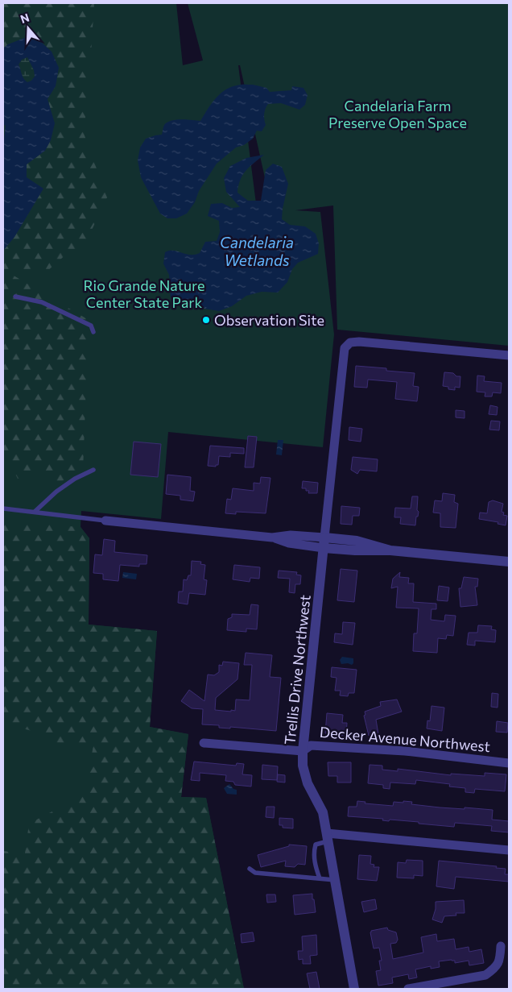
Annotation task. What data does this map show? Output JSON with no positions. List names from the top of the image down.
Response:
{
  "streets": {
    "street": ["Trellis Drive Northwest", "Decker Avenue Northwest"]
  },
  "crossings": [
    ["Trellis Drive Northwest", "Decker Avenue Northwest"]
  ],
  "water": ["Candelaria Wetlands"],
  "parks": ["Candelaria Farm Preserve Open Space", "Rio Grande Nature Center State Park"],
  "places": ["Observation Site"],
  "north": "top"
}
